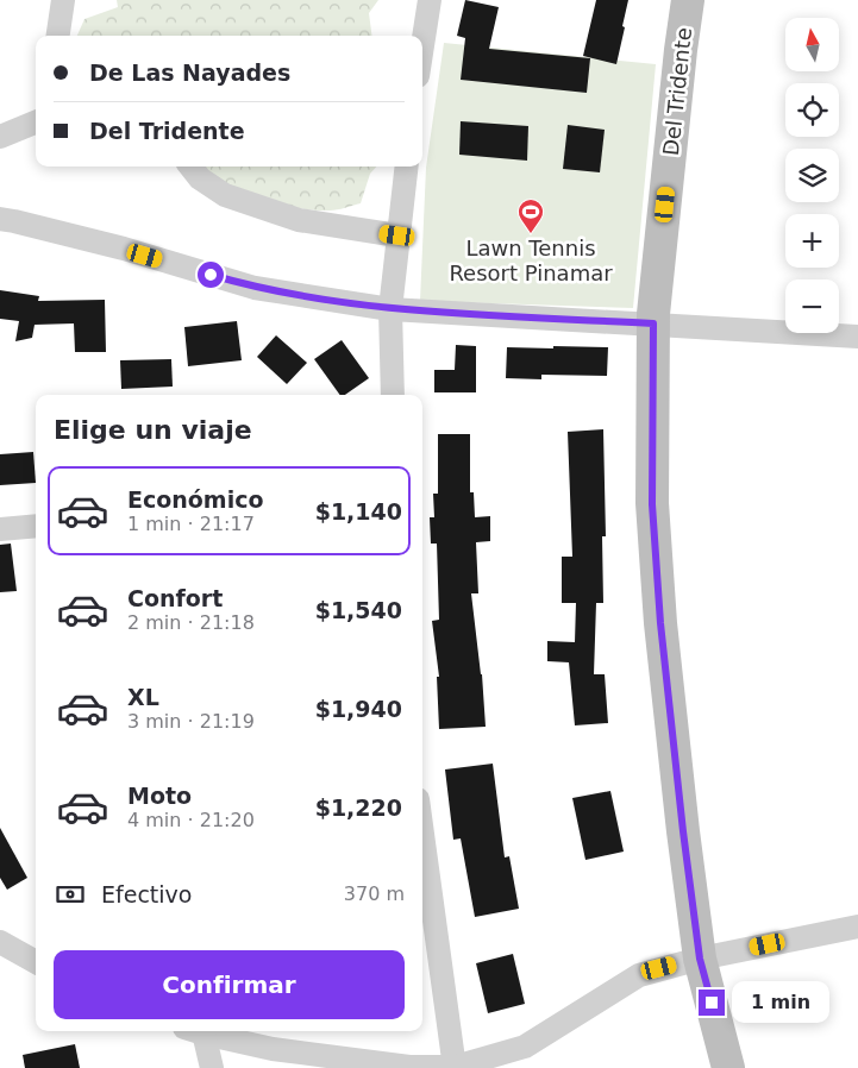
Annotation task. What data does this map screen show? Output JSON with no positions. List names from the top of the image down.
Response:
{
  "streets": {
    "main road": ["Del Tridente"]
  },
  "places": {
    "sports": ["Lawn Tennis Resort Pinamar"]
  },
  "north": "top",
  "page": {
    "map_buttons": ["+", "−"],
    "banner": ["De Las Nayades", "Del Tridente"],
    "heading": "Elige un viaje",
    "list": [
      {
        "name": "Económico",
        "note": "1 min · 21:17",
        "value": "$1,140"
      },
      {
        "name": "Confort",
        "note": "2 min · 21:18",
        "value": "$1,540"
      },
      {
        "name": "XL",
        "note": "3 min · 21:19",
        "value": "$1,940"
      },
      {
        "name": "Moto",
        "note": "4 min · 21:20",
        "value": "$1,220"
      }
    ],
    "pay": ["Efectivo", "370 m"],
    "buttons": "Confirmar",
    "bubble": "1 min"
  }
}
